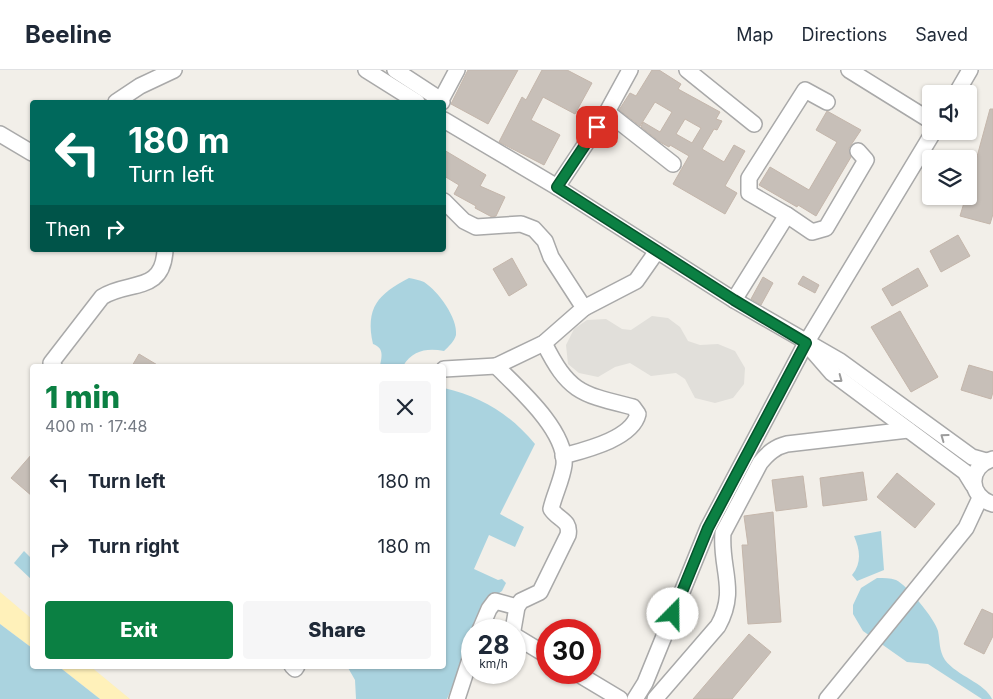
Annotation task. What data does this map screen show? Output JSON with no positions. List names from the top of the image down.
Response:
{
  "page": {
    "header": "Beeline",
    "nav": ["Map", "Directions", "Saved"],
    "turn": ["180 m", "Turn left"],
    "then": "Then",
    "heading": ["1 min", "400 m · 17:48"],
    "list": [
      {
        "name": "Turn left",
        "value": "180 m"
      },
      {
        "name": "Turn right",
        "value": "180 m"
      }
    ],
    "buttons": ["Exit", "Share"],
    "speed": "28 km/h",
    "limit": "30"
  }
}
